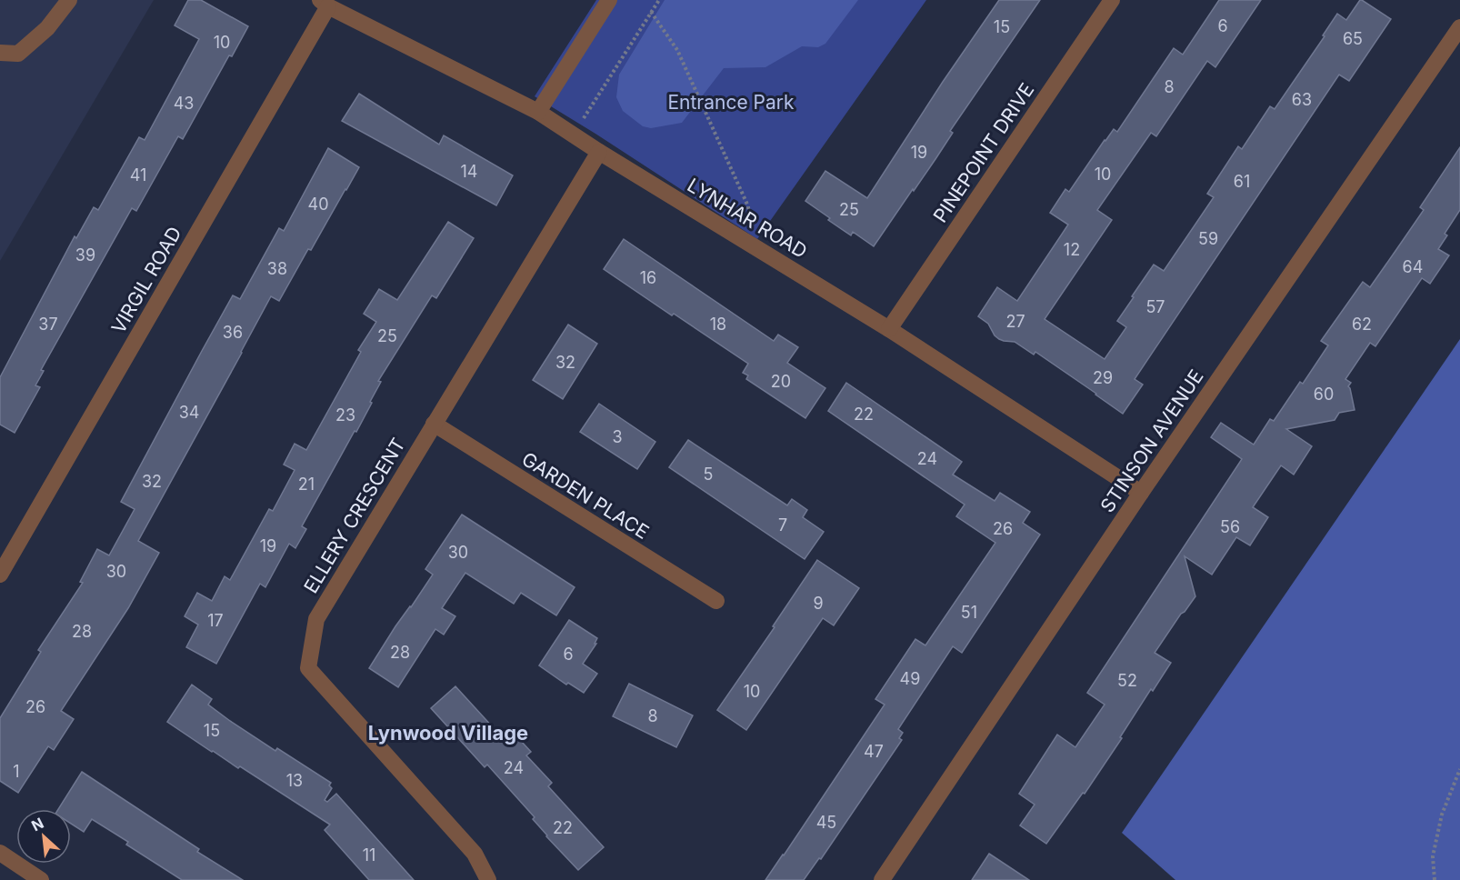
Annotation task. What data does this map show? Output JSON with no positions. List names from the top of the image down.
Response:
{
  "streets": {
    "street": [
      "PINEPOINT DRIVE",
      "LYNHAR ROAD",
      "VIRGIL ROAD",
      "STINSON AVENUE",
      "GARDEN PLACE",
      "ELLERY CRESCENT"
    ]
  },
  "crossings": [
    ["PINEPOINT DRIVE", "LYNHAR ROAD"],
    ["LYNHAR ROAD", "VIRGIL ROAD"],
    ["LYNHAR ROAD", "STINSON AVENUE"],
    ["LYNHAR ROAD", "ELLERY CRESCENT"],
    ["GARDEN PLACE", "ELLERY CRESCENT"]
  ],
  "districts": ["Lynwood Village"],
  "parks": ["Entrance Park"],
  "house_numbers": [
    "6",
    "15",
    "65",
    "10",
    "8",
    "63",
    "43",
    "19",
    "14",
    "10",
    "41",
    "61",
    "40",
    "25",
    "59",
    "12",
    "39",
    "64",
    "38",
    "16",
    "57",
    "27",
    "37",
    "18",
    "62",
    "36",
    "25",
    "32",
    "29",
    "20",
    "60",
    "34",
    "22",
    "23",
    "3",
    "24",
    "5",
    "32",
    "21",
    "7",
    "56",
    "26",
    "19",
    "30",
    "30",
    "9",
    "51",
    "17",
    "28",
    "28",
    "6",
    "49",
    "52",
    "10",
    "26",
    "8",
    "15",
    "47",
    "24",
    "1",
    "13",
    "45",
    "22",
    "11"
  ],
  "north": "top left"
}
